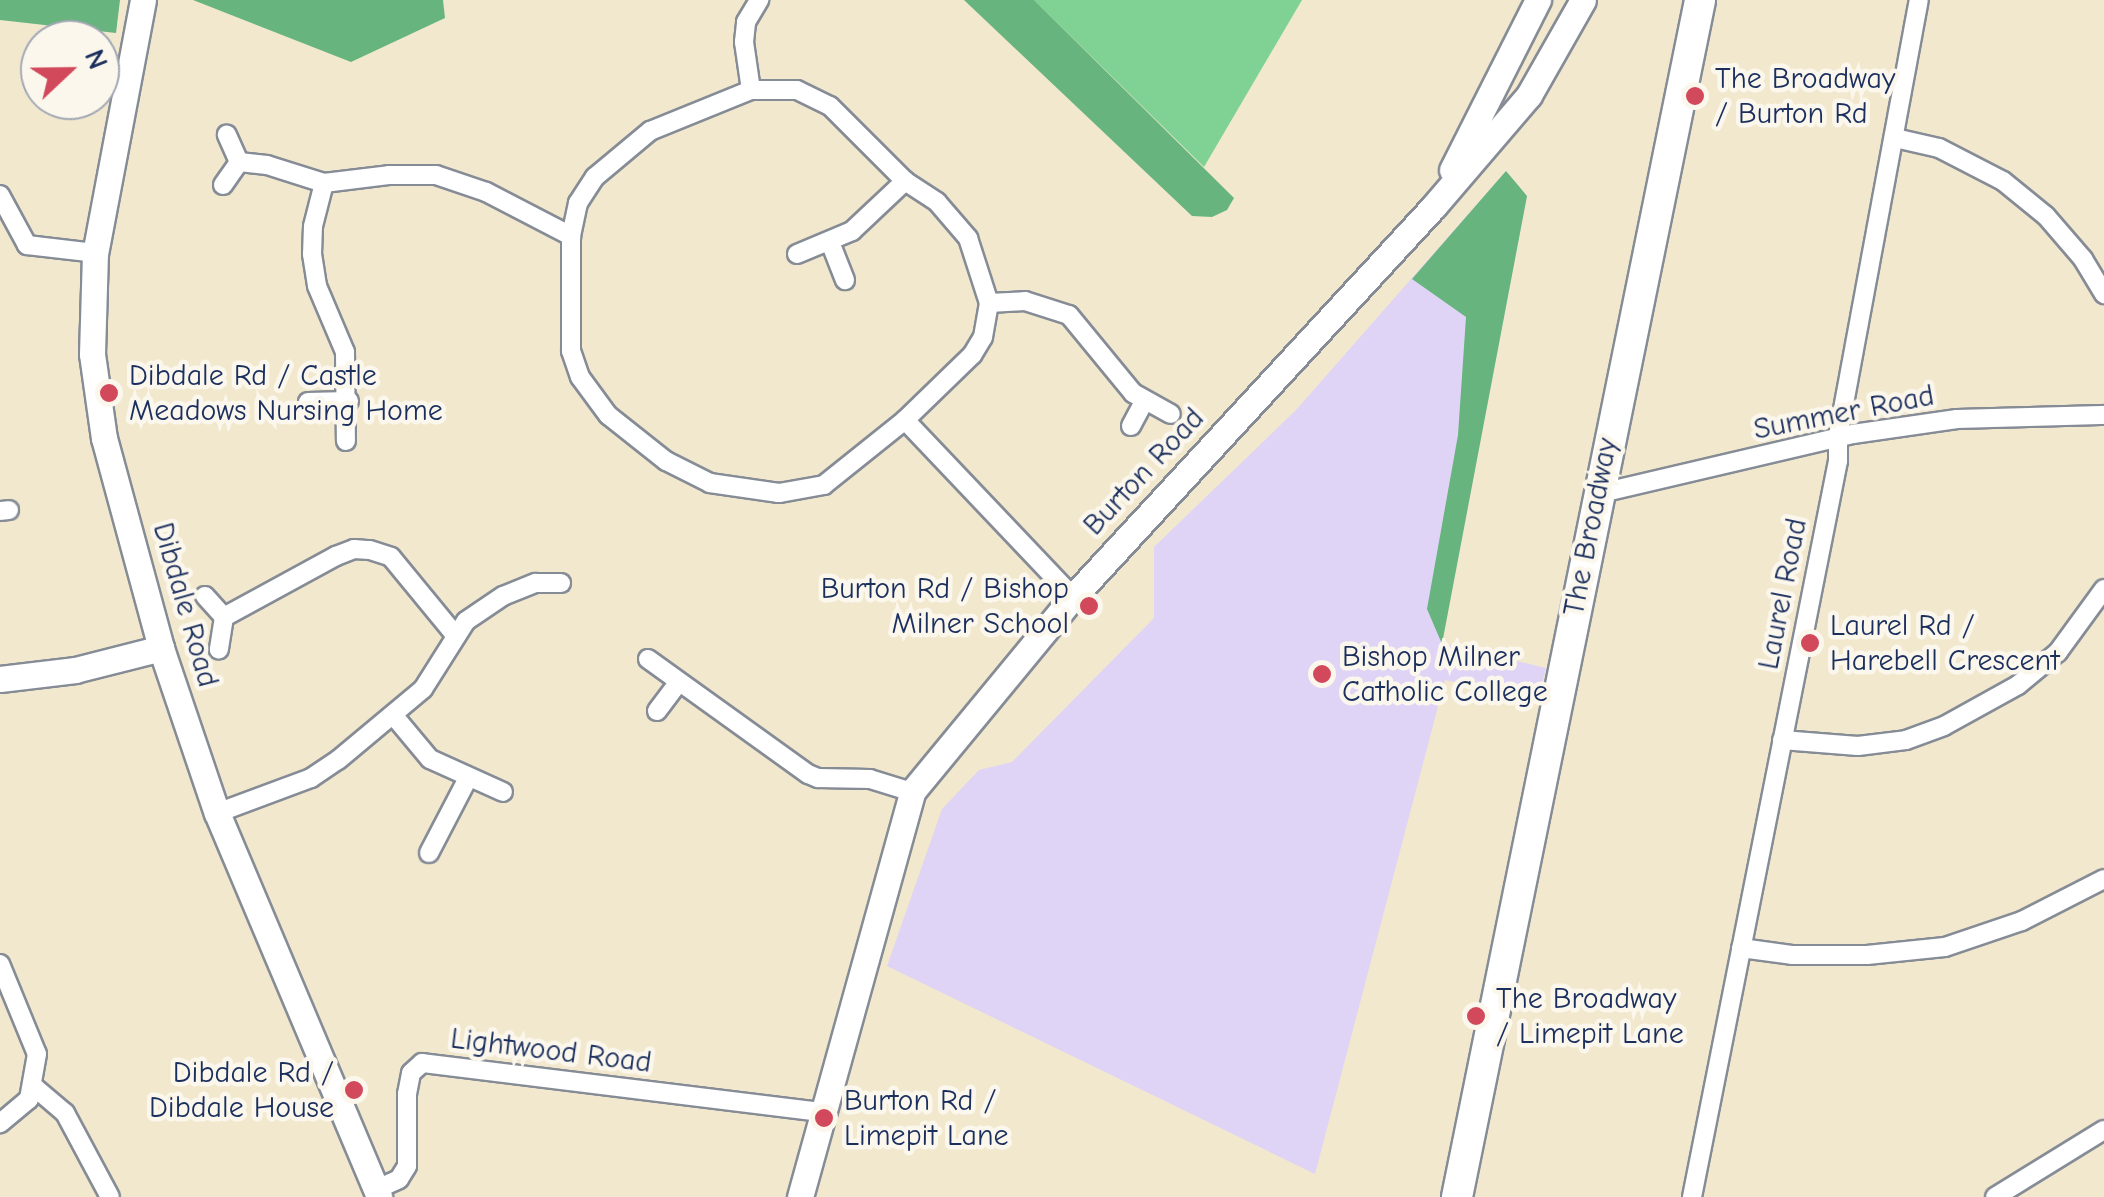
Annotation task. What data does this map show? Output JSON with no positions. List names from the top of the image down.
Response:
{
  "streets": {
    "main road": ["Burton Road", "The Broadway", "Dibdale Road"],
    "street": ["Summer Road", "Laurel Road", "Lightwood Road"]
  },
  "crossings": [
    ["Summer Road", "The Broadway"],
    ["Summer Road", "Laurel Road"],
    ["Burton Road", "Lightwood Road"],
    ["Dibdale Road", "Lightwood Road"]
  ],
  "places": [
    "The Broadway / Burton Rd",
    "Dibdale Rd / Castle Meadows Nursing Home",
    "Burton Rd / Bishop Milner School",
    "Laurel Rd / Harebell Crescent",
    "Bishop Milner Catholic College",
    "The Broadway / Limepit Lane",
    "Dibdale Rd / Dibdale House",
    "Burton Rd / Limepit Lane"
  ],
  "north": "right"
}
